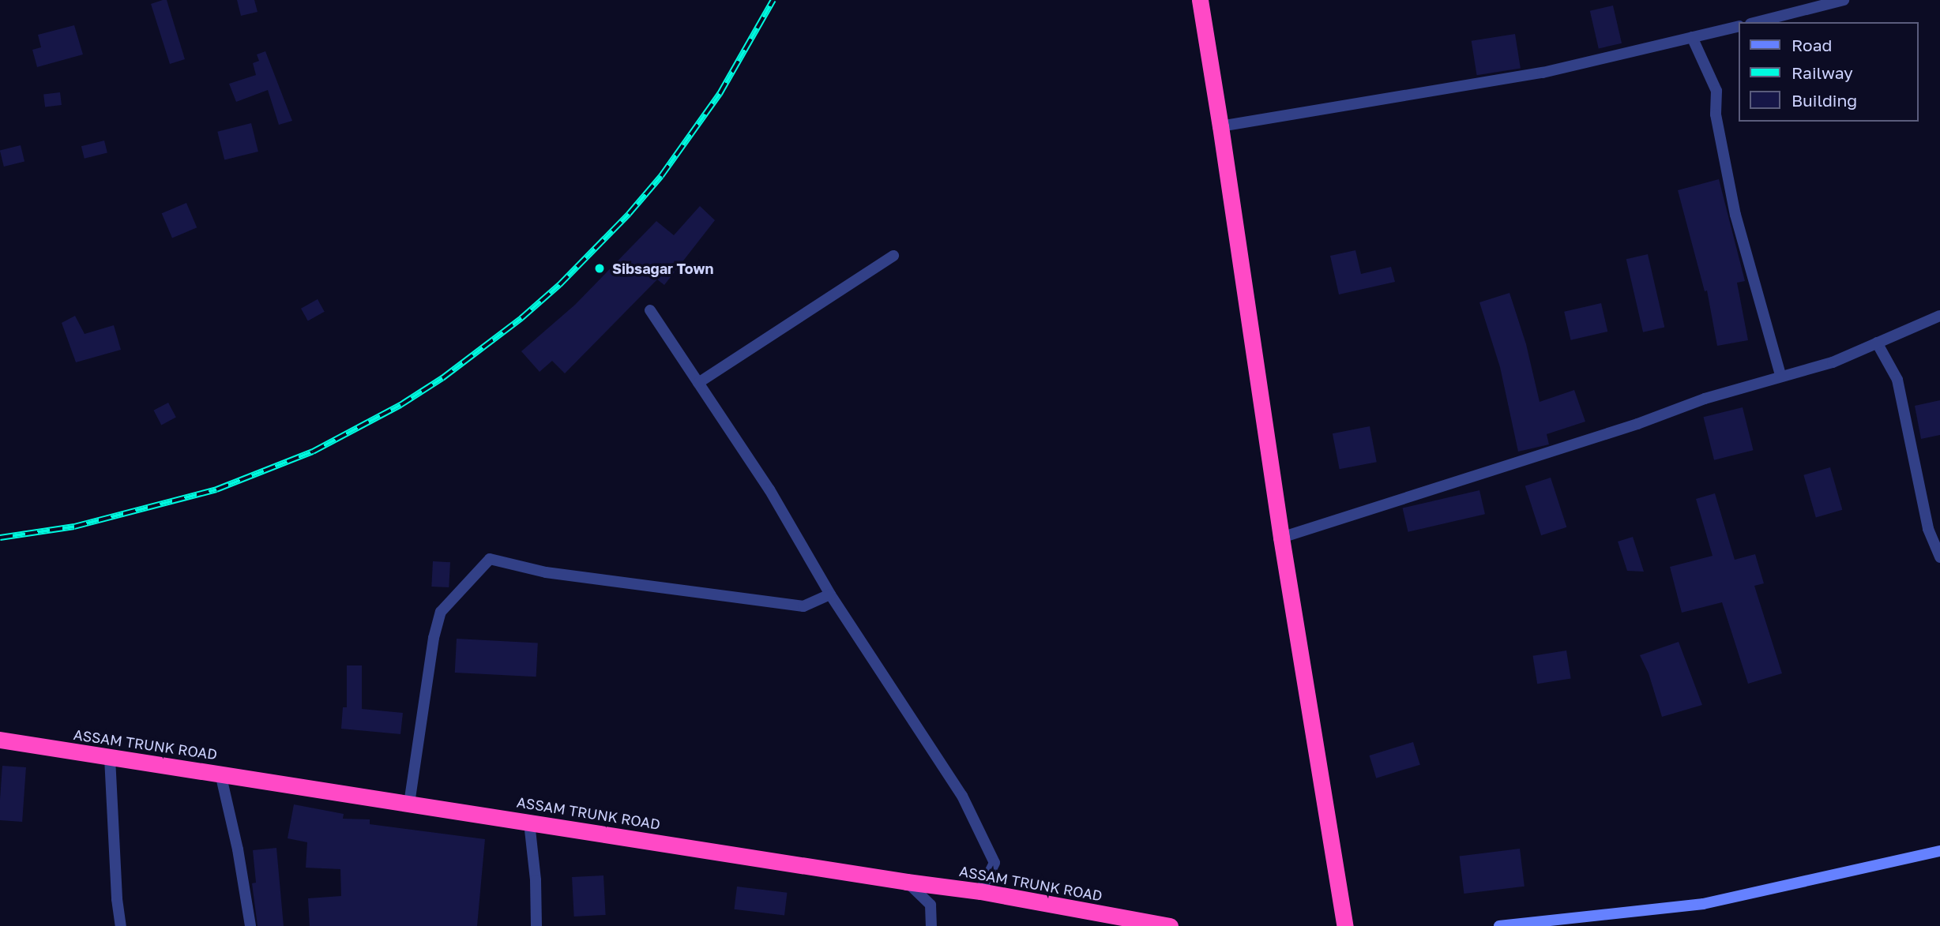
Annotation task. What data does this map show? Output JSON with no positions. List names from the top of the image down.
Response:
{
  "streets": {
    "highway": ["ASSAM TRUNK ROAD"]
  },
  "places": ["Sibsagar Town"],
  "legend": ["Road", "Railway", "Building"]
}
